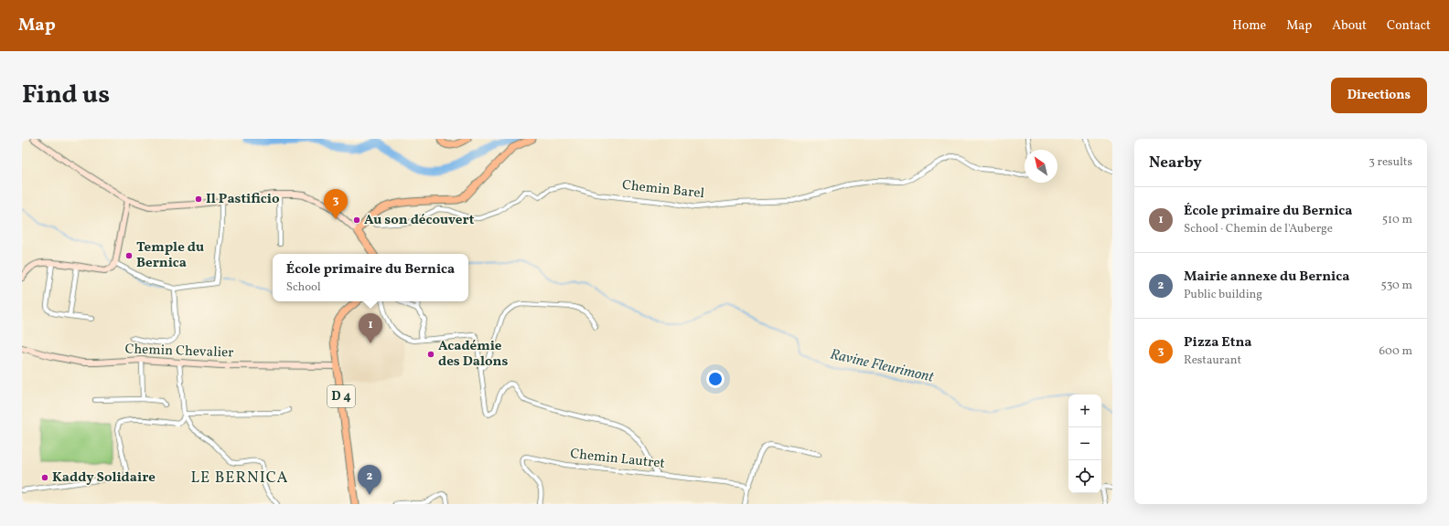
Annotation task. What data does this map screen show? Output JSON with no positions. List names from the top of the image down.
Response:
{
  "streets": {
    "main road": ["D 4"],
    "street": ["Chemin Barel", "Chemin Chevalier", "Chemin Lautret"]
  },
  "crossings": [
    ["Chemin Chevalier", "D 4"]
  ],
  "districts": ["LE BERNICA"],
  "water": ["Ravine Fleurimont"],
  "places": [
    "Il Pastificio",
    "Au son découvert",
    "Temple du Bernica",
    "Académie des Dalons",
    "Kaddy Solidaire"
  ],
  "north": "top left",
  "page": {
    "header": "Map",
    "nav": [
      "Home",
      "Map",
      "About",
      "Contact"
    ],
    "title": "Find us",
    "buttons": "Directions",
    "heading": ["Nearby", "3 results"],
    "list": [
      {
        "mark": "1",
        "name": "École primaire du Bernica",
        "note": "School · Chemin de l'Auberge",
        "value": "510 m"
      },
      {
        "mark": "2",
        "name": "Mairie annexe du Bernica",
        "note": "Public building",
        "value": "530 m"
      },
      {
        "mark": "3",
        "name": "Pizza Etna",
        "note": "Restaurant",
        "value": "600 m"
      }
    ],
    "pins": ["3", "1", "2"],
    "popup": ["École primaire du Bernica", "School"],
    "map_buttons": ["+", "−"]
  }
}
